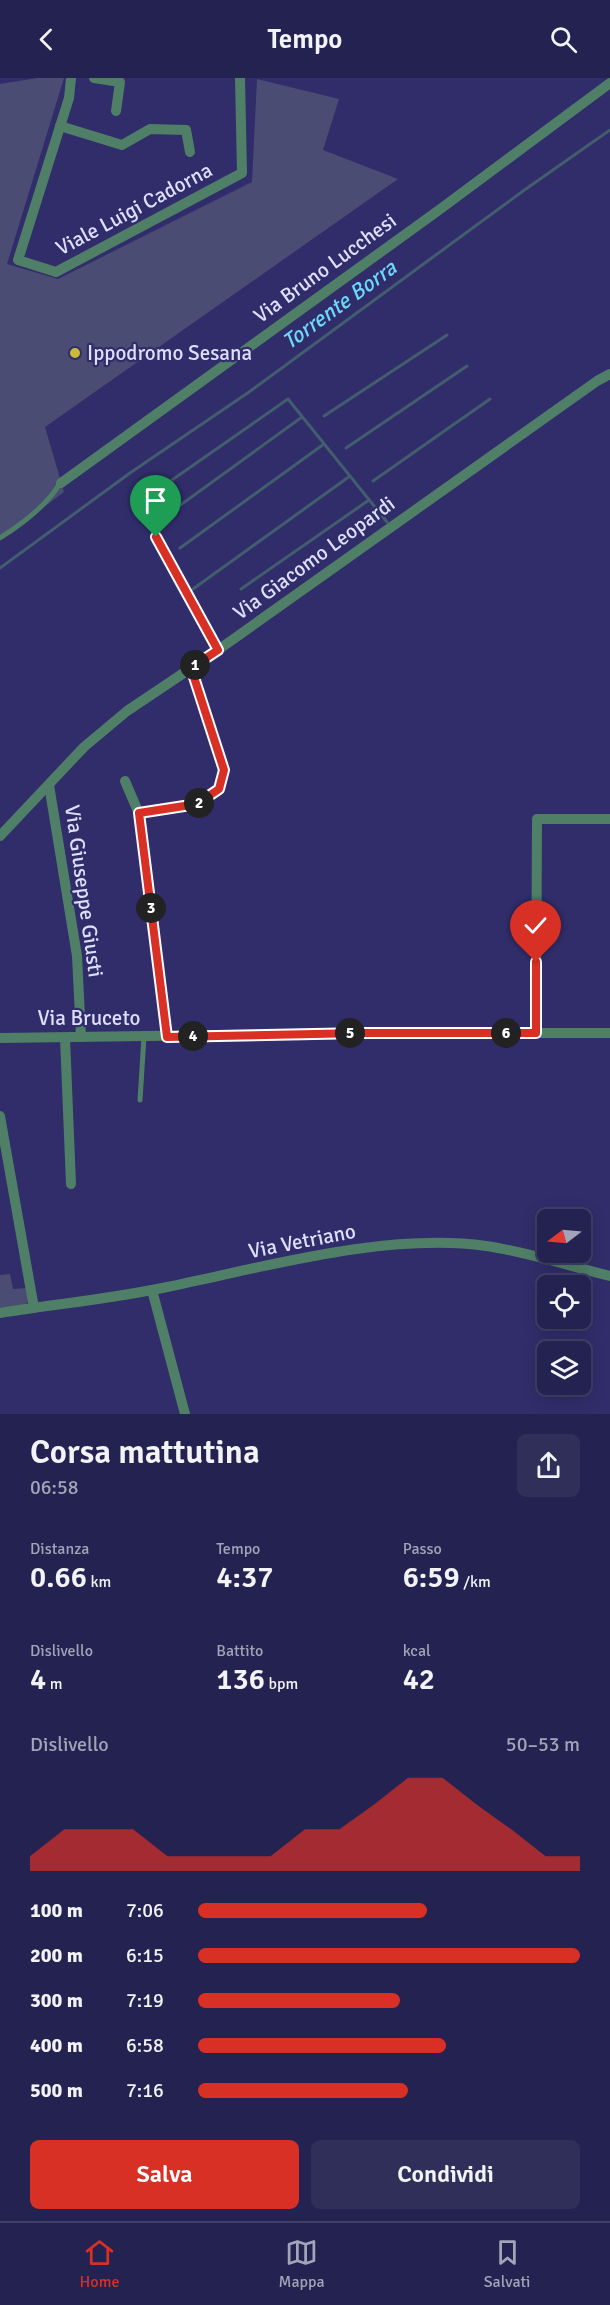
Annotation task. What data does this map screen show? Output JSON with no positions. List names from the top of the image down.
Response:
{
  "streets": {
    "street": [
      "Viale Luigi Cadorna",
      "Via Bruno Lucchesi",
      "Via Giacomo Leopardi",
      "Via Giuseppe Giusti",
      "Via Bruceto",
      "Via Vetriano"
    ]
  },
  "crossings": [
    ["Via Giacomo Leopardi", "Via Giuseppe Giusti"],
    ["Via Giuseppe Giusti", "Via Bruceto"]
  ],
  "water": ["Torrente Borra"],
  "places": ["Ippodromo Sesana"],
  "north": "left",
  "page": {
    "header": "Tempo",
    "pins": [
      "1",
      "2",
      "3",
      "5",
      "6",
      "4"
    ],
    "heading": ["Corsa mattutina", "06:58"],
    "stats": [
      ["Distanza", "0.66 km"],
      ["Tempo", "4:37"],
      ["Passo", "6:59 /km"],
      ["Dislivello", "4 m"],
      ["Battito", "136 bpm"],
      ["kcal", "42"]
    ],
    "chart": ["Dislivello", "50–53 m"],
    "list": [
      {
        "name": "100 m",
        "note": "7:06"
      },
      {
        "name": "200 m",
        "note": "6:15"
      },
      {
        "name": "300 m",
        "note": "7:19"
      },
      {
        "name": "400 m",
        "note": "6:58"
      },
      {
        "name": "500 m",
        "note": "7:16"
      }
    ],
    "buttons": ["Salva", "Condividi"],
    "tabs": ["Home", "Mappa", "Salvati"]
  }
}
